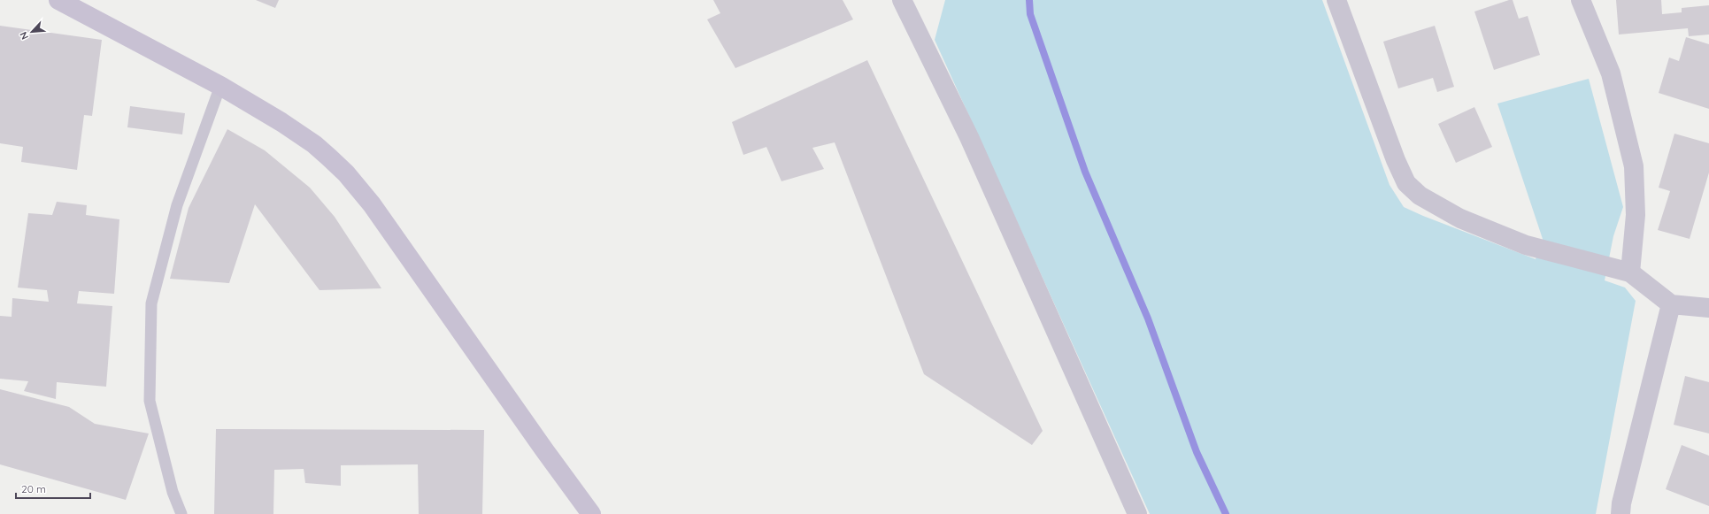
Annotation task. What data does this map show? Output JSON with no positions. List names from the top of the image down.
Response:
{
  "scale_bar": "20 m",
  "north": "bottom left"
}
